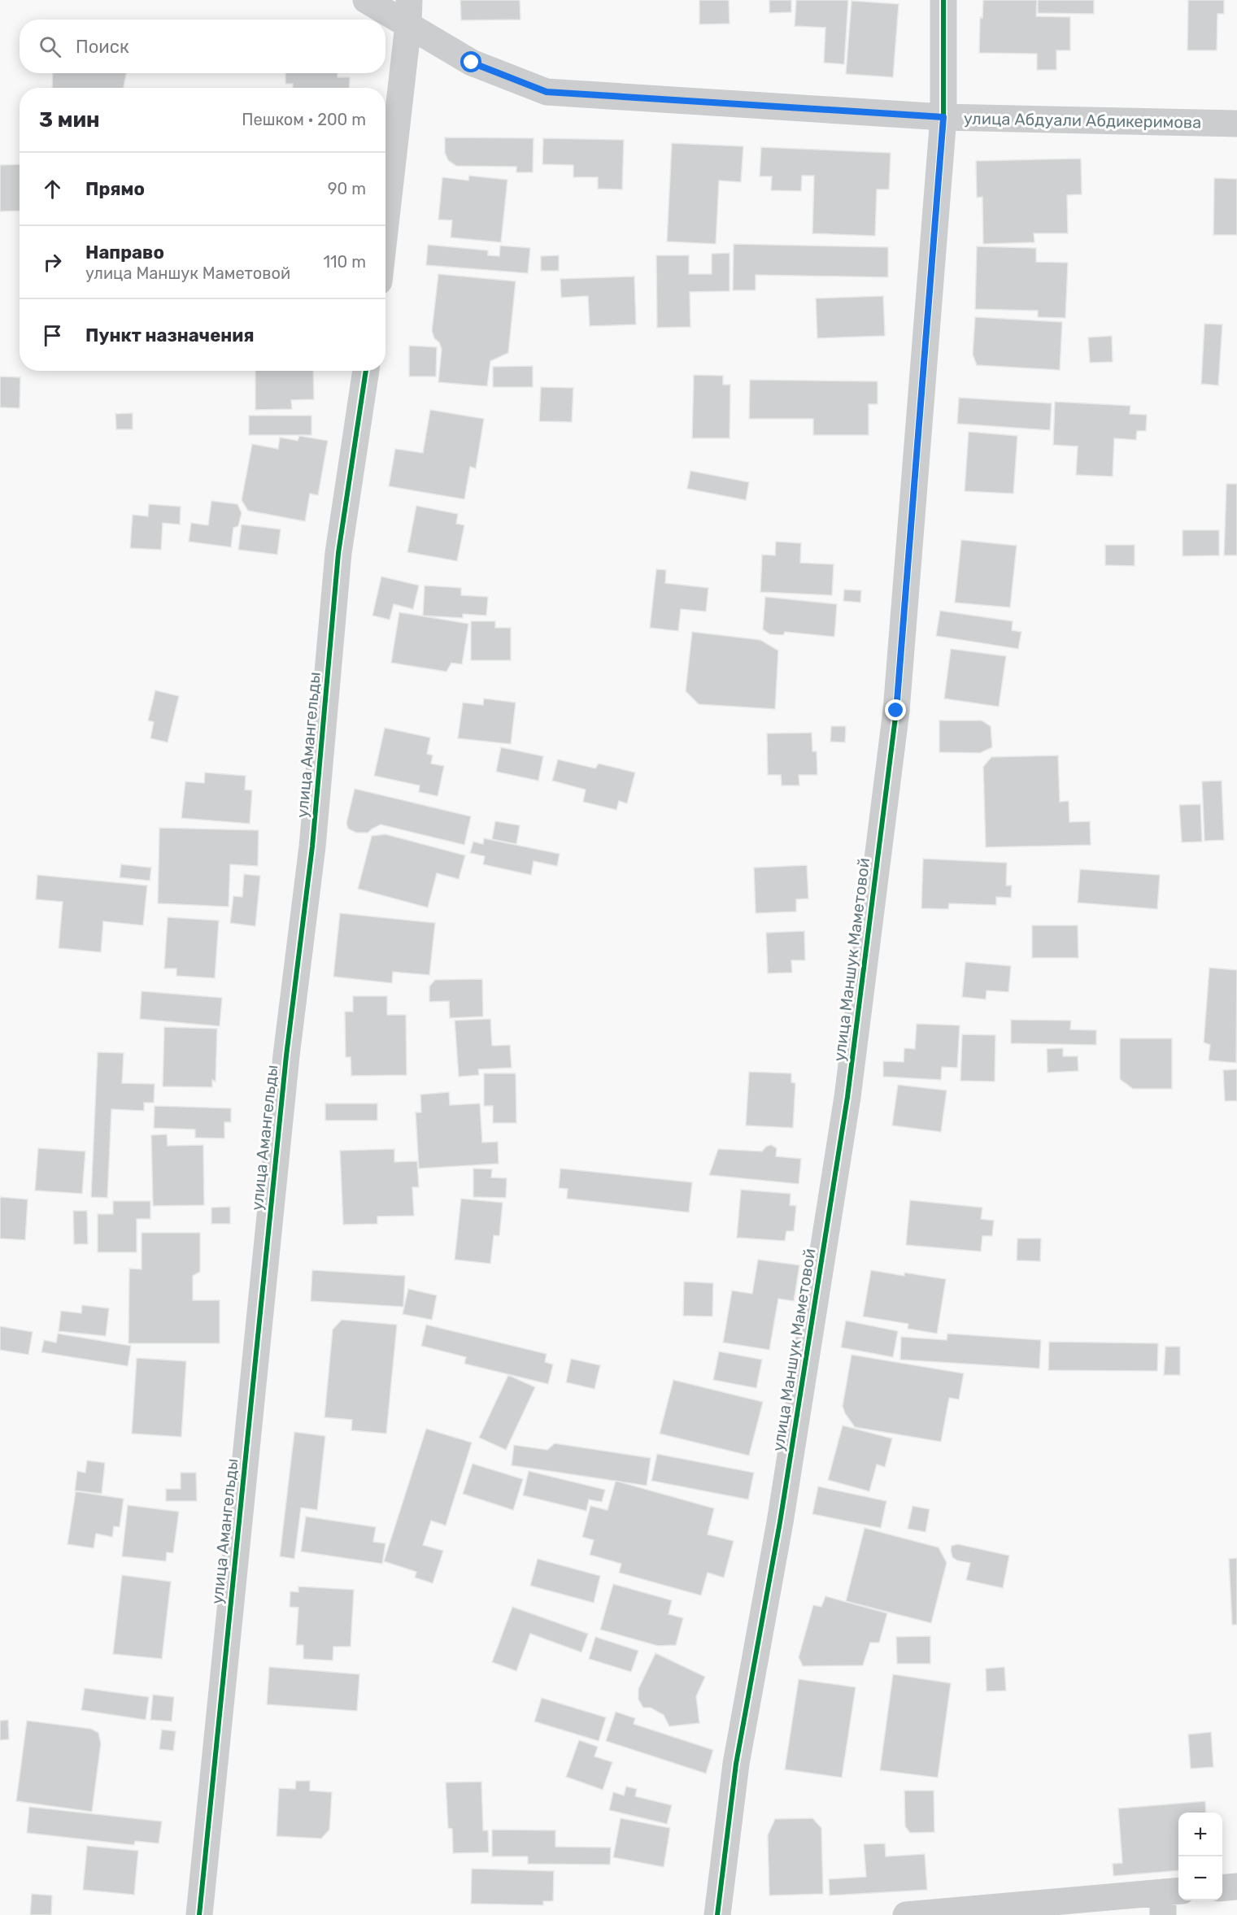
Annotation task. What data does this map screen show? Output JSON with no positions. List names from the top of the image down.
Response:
{
  "streets": {
    "street": ["улица Абдуали Абдикеримова", "улица Амангельды", "улица Маншук Маметовой"]
  },
  "crossings": [
    ["улица Абдуали Абдикеримова", "улица Маншук Маметовой"]
  ],
  "page": {
    "search": "Поиск",
    "heading": ["3 мин", "Пешком · 200 m"],
    "list": [
      ["Прямо", "90 m"],
      ["Направо", "улица Маншук Маметовой", "110 m"],
      "Пункт назначения"
    ],
    "map_buttons": ["+", "−"]
  }
}
